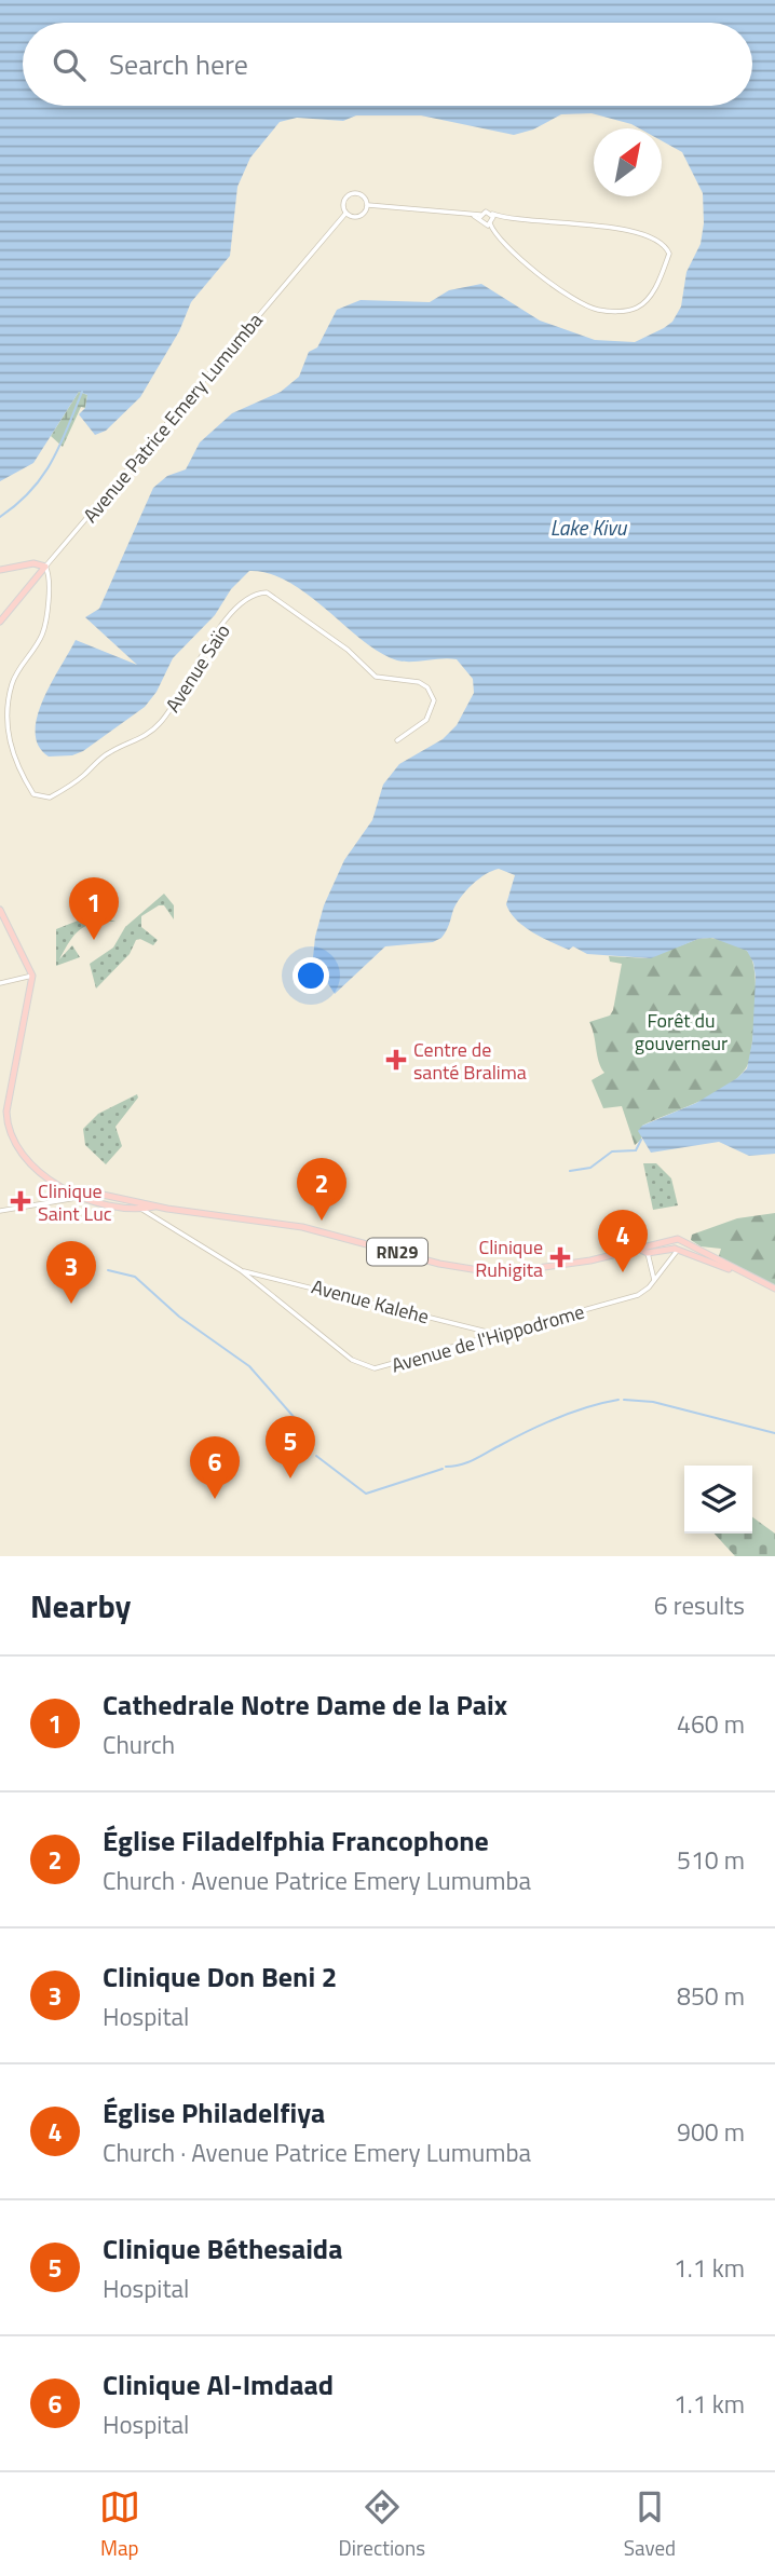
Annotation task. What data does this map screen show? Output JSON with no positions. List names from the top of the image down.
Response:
{
  "streets": {
    "main road": ["Avenue Patrice Emery Lumumba", "RN29"],
    "street": ["Avenue Saïo", "Avenue Kalehe", "Avenue de l'Hippodrome"]
  },
  "crossings": [
    ["Avenue Patrice Emery Lumumba", "Avenue Saïo"],
    ["RN29", "Avenue de l'Hippodrome"],
    ["Avenue Kalehe", "Avenue de l'Hippodrome"]
  ],
  "water": ["Lake Kivu"],
  "parks": ["Forêt du gouverneur"],
  "places": {
    "health": ["Centre de santé Bralima", "Clinique Saint Luc", "Clinique Ruhigita"]
  },
  "north": "top right",
  "page": {
    "search": "Search here",
    "pins": [
      "1",
      "2",
      "4",
      "3",
      "5",
      "6"
    ],
    "heading": ["Nearby", "6 results"],
    "list": [
      {
        "mark": "1",
        "name": "Cathedrale Notre Dame de la Paix",
        "note": "Church",
        "value": "460 m"
      },
      {
        "mark": "2",
        "name": "Église Filadelfphia Francophone",
        "note": "Church · Avenue Patrice Emery Lumumba",
        "value": "510 m"
      },
      {
        "mark": "3",
        "name": "Clinique Don Beni 2",
        "note": "Hospital",
        "value": "850 m"
      },
      {
        "mark": "4",
        "name": "Église Philadelfiya",
        "note": "Church · Avenue Patrice Emery Lumumba",
        "value": "900 m"
      },
      {
        "mark": "5",
        "name": "Clinique Béthesaida",
        "note": "Hospital",
        "value": "1.1 km"
      },
      {
        "mark": "6",
        "name": "Clinique Al-Imdaad",
        "note": "Hospital",
        "value": "1.1 km"
      }
    ],
    "nav": ["Map", "Directions", "Saved"]
  }
}
